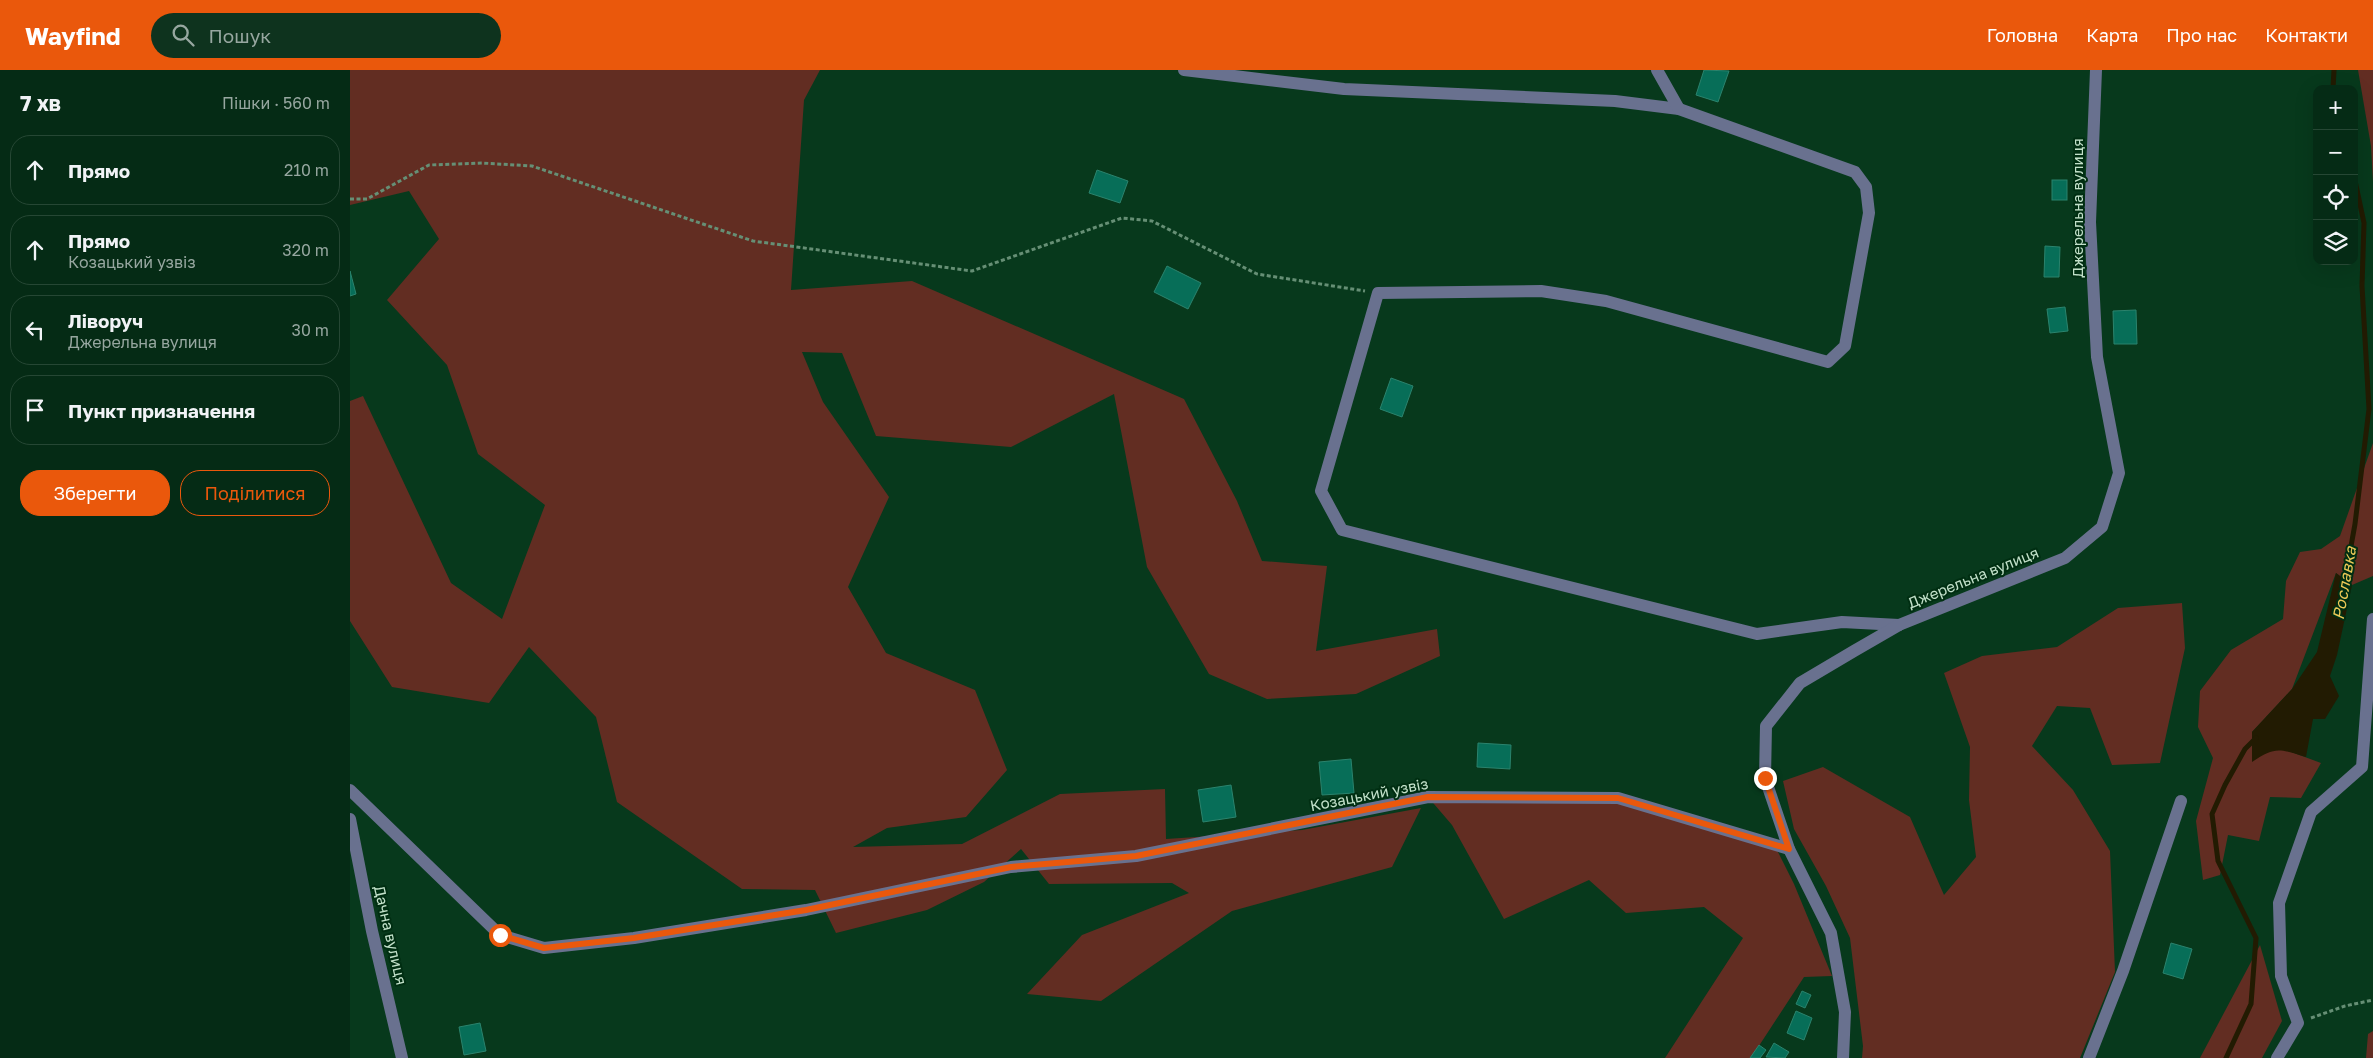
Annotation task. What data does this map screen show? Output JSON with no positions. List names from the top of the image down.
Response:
{
  "streets": {
    "street": ["Джерельна вулиця", "Козацький узвіз", "Дачна вулиця"]
  },
  "crossings": [
    ["Джерельна вулиця", "Козацький узвіз"]
  ],
  "water": ["Рославка"],
  "page": {
    "header": "Wayfind",
    "search": "Пошук",
    "nav": [
      "Головна",
      "Карта",
      "Про нас",
      "Контакти"
    ],
    "heading": ["7 хв", "Пішки · 560 m"],
    "map_buttons": ["+", "−"],
    "list": [
      ["Прямо", "210 m"],
      ["Прямо", "Козацький узвіз", "320 m"],
      ["Ліворуч", "Джерельна вулиця", "30 m"],
      "Пункт призначення"
    ],
    "buttons": ["Зберегти", "Поділитися"]
  }
}
